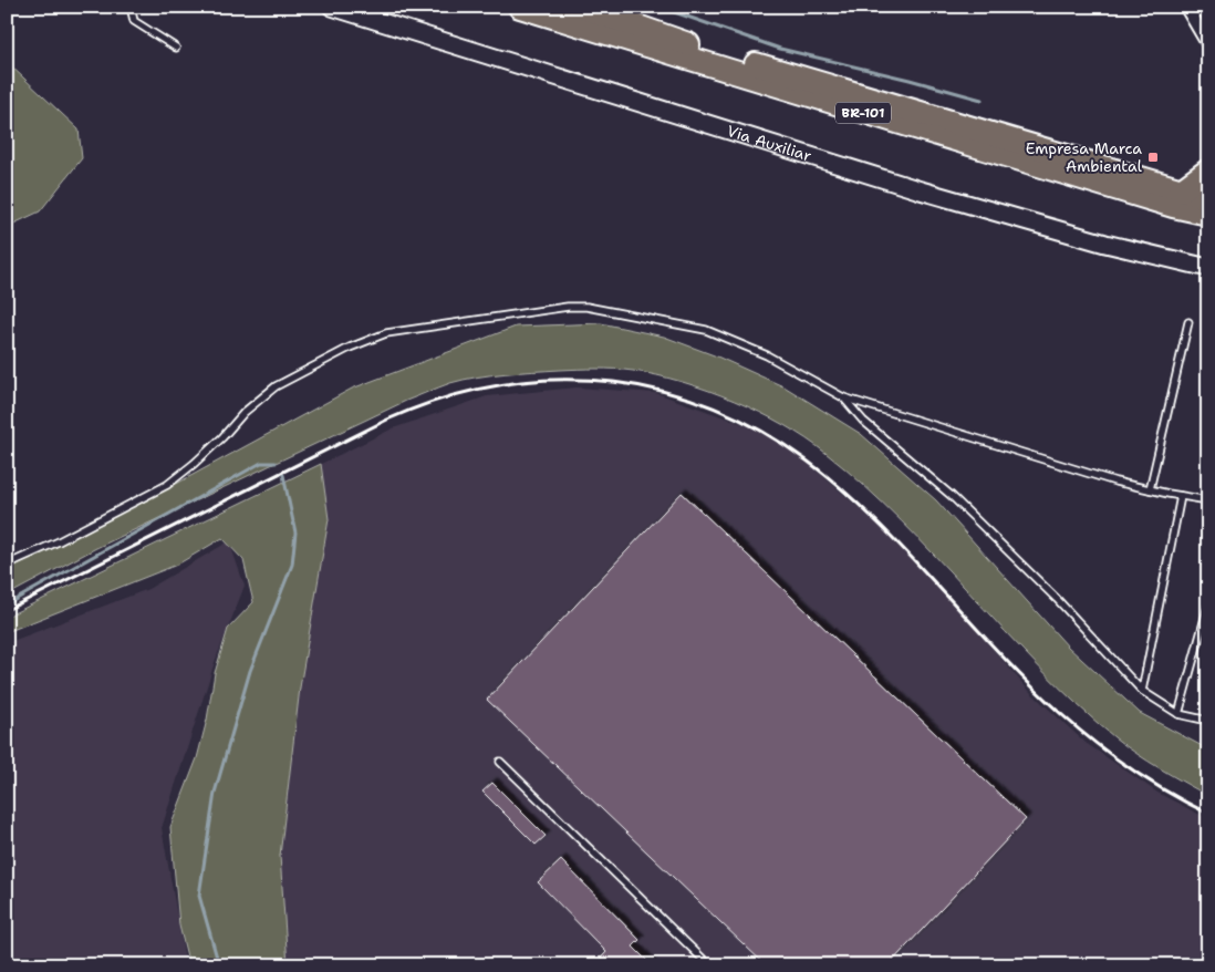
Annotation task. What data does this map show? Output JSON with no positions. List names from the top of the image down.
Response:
{
  "streets": {
    "highway": ["BR-101"],
    "street": ["Via Auxiliar"]
  },
  "places": {
    "transit": ["Empresa Marca Ambiental"]
  }
}
